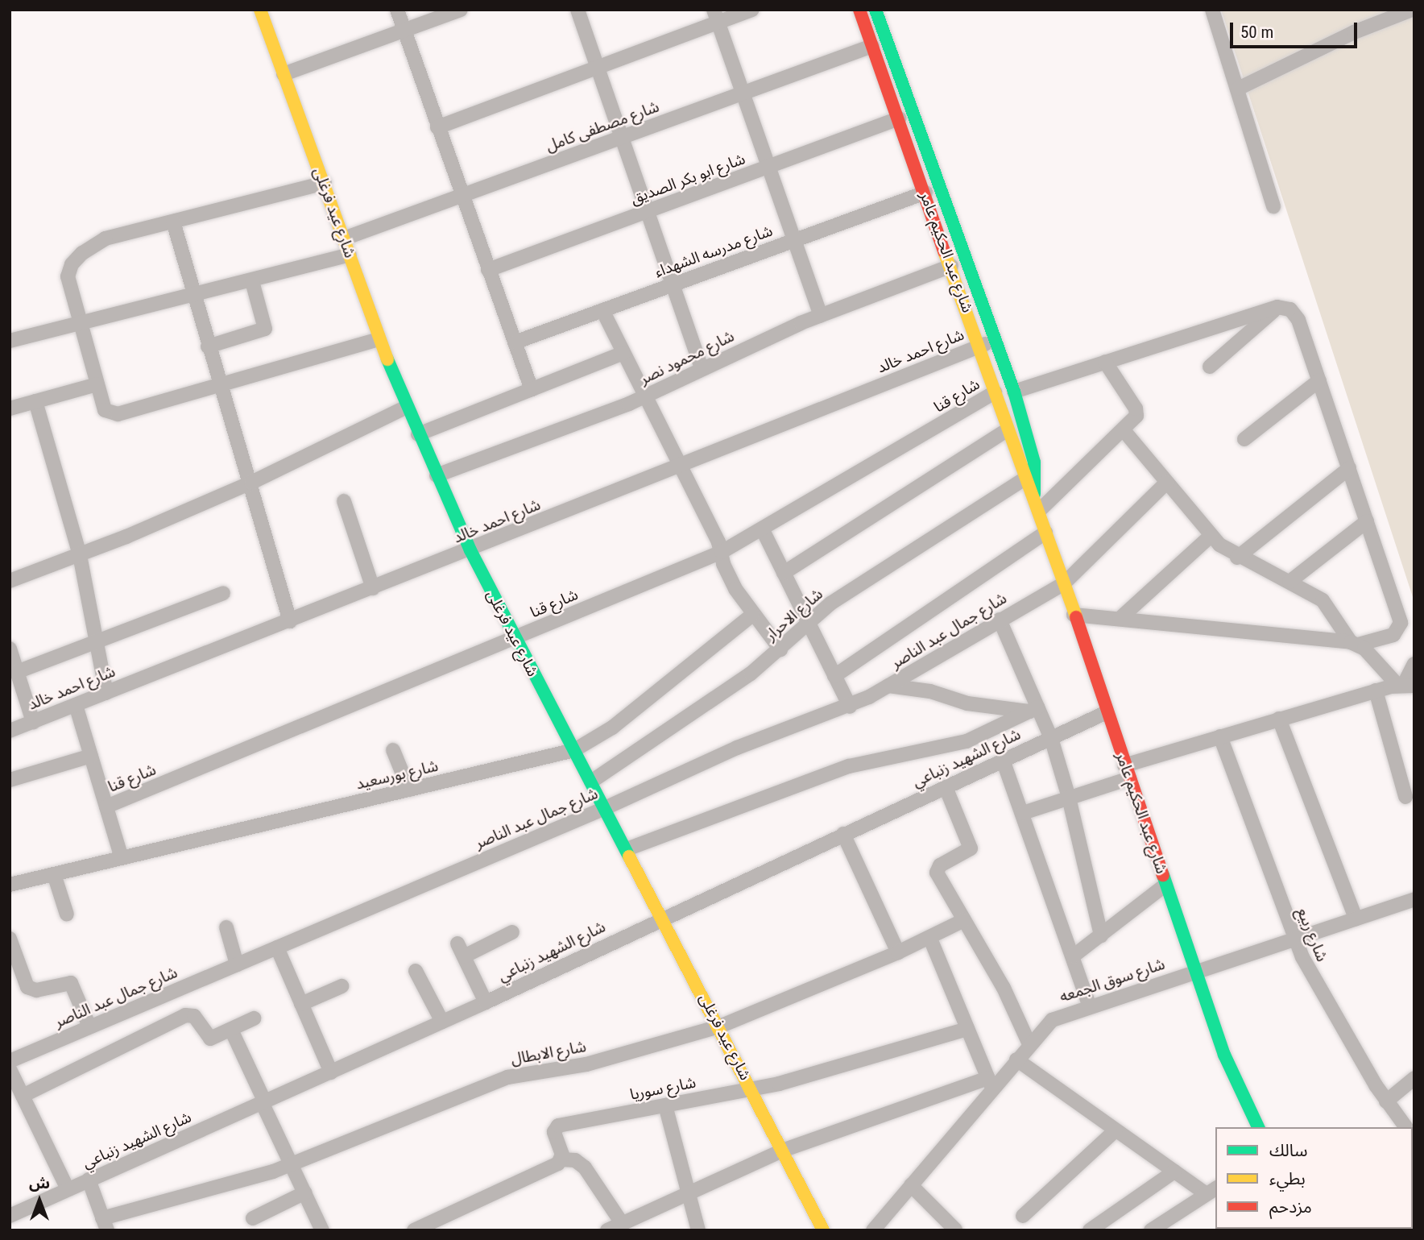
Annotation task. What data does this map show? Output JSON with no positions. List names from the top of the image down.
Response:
{
  "streets": {
    "street": [
      "شارع مصطفى كامل",
      "شارع ابو بكر الصديق",
      "شارع عيد فرغلى",
      "شارع مدرسه الشهداء",
      "شارع عبد الحكيم عامر",
      "شارع احمد خالد",
      "شارع محمود نصر",
      "شارع قنا",
      "شارع الاحرار",
      "شارع جمال عبد الناصر",
      "شارع الشهيد زنباعي",
      "شارع بورسعيد",
      "شارع ربيع",
      "شارع سوق الجمعه",
      "شارع الابطال",
      "شارع سوريا"
    ]
  },
  "crossings": [
    ["شارع مصطفى كامل", "شارع عيد فرغلى"],
    ["شارع مصطفى كامل", "شارع عبد الحكيم عامر"],
    ["شارع ابو بكر الصديق", "شارع عبد الحكيم عامر"],
    ["شارع عيد فرغلى", "شارع احمد خالد"],
    ["شارع عيد فرغلى", "شارع محمود نصر"],
    ["شارع عيد فرغلى", "شارع قنا"],
    ["شارع عيد فرغلى", "شارع الاحرار"],
    ["شارع عيد فرغلى", "شارع جمال عبد الناصر"],
    ["شارع عيد فرغلى", "شارع الشهيد زنباعي"],
    ["شارع عيد فرغلى", "شارع بورسعيد"],
    ["شارع عيد فرغلى", "شارع الابطال"],
    ["شارع عيد فرغلى", "شارع سوريا"],
    ["شارع مدرسه الشهداء", "شارع عبد الحكيم عامر"],
    ["شارع عبد الحكيم عامر", "شارع احمد خالد"],
    ["شارع عبد الحكيم عامر", "شارع محمود نصر"],
    ["شارع عبد الحكيم عامر", "شارع قنا"],
    ["شارع عبد الحكيم عامر", "شارع الاحرار"],
    ["شارع عبد الحكيم عامر", "شارع جمال عبد الناصر"],
    ["شارع عبد الحكيم عامر", "شارع الشهيد زنباعي"],
    ["شارع عبد الحكيم عامر", "شارع سوق الجمعه"],
    ["شارع ربيع", "شارع سوق الجمعه"]
  ],
  "legend": ["سالك", "بطيء", "مزدحم"],
  "scale_bar": "50 m",
  "north": "top"
}
